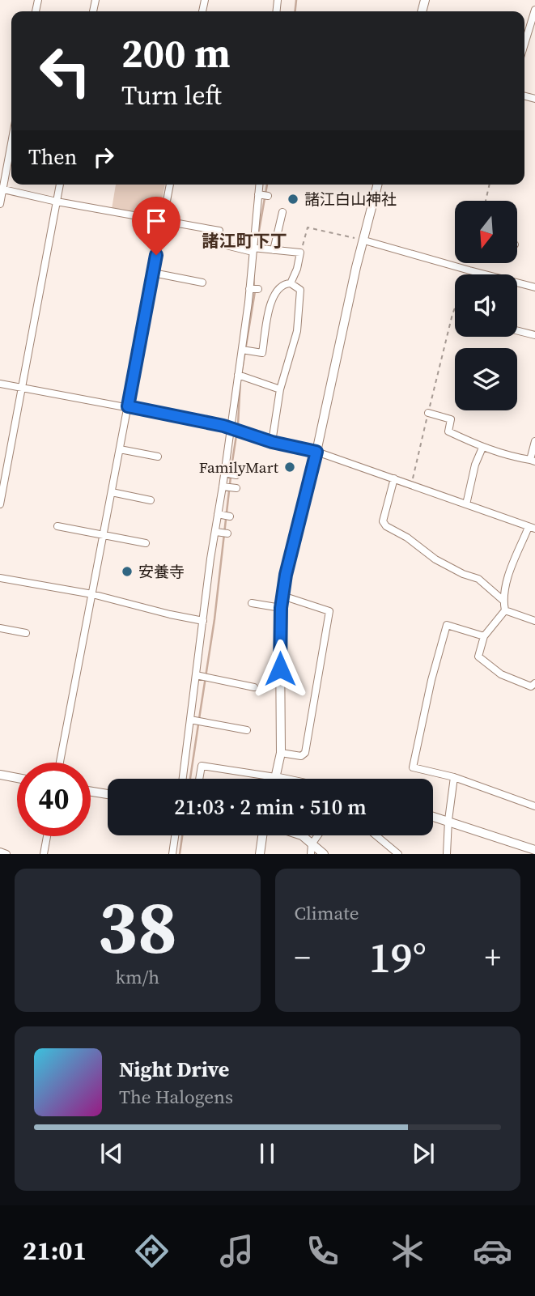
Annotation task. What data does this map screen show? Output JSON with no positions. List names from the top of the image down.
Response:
{
  "districts": ["諸江町下丁"],
  "places": ["諸江白山神社", "FamilyMart", "安養寺"],
  "north": "bottom",
  "page": {
    "turn": ["200 m", "Turn left"],
    "then": "Then",
    "limit": "40",
    "trip": "21:03 · 2 min · 510 m",
    "tile": [
      ["38", "km/h"],
      "Climate"
    ],
    "heat": ["−", "19°", "+"],
    "song": ["Night Drive", "The Halogens"],
    "tabs": "21:01"
  }
}
